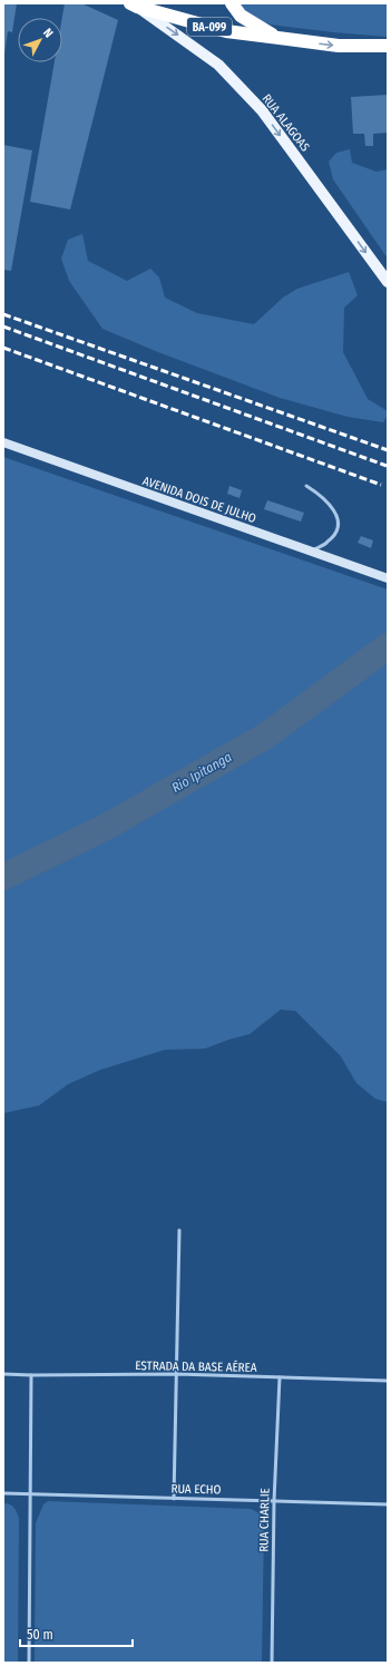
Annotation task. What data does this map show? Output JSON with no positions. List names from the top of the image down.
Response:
{
  "streets": {
    "highway": ["BA-099"],
    "main road": ["RUA ALAGOAS"],
    "street": ["AVENIDA DOIS DE JULHO"],
    "lane": ["ESTRADA DA BASE AÉREA", "RUA ECHO", "RUA CHARLIE"]
  },
  "crossings": [
    ["BA-099", "RUA ALAGOAS"],
    ["ESTRADA DA BASE AÉREA", "RUA CHARLIE"],
    ["RUA ECHO", "RUA CHARLIE"]
  ],
  "one_way": ["RUA ALAGOAS"],
  "water": ["Rio Ipitanga"],
  "scale_bar": "50 m",
  "north": "top right"
}
